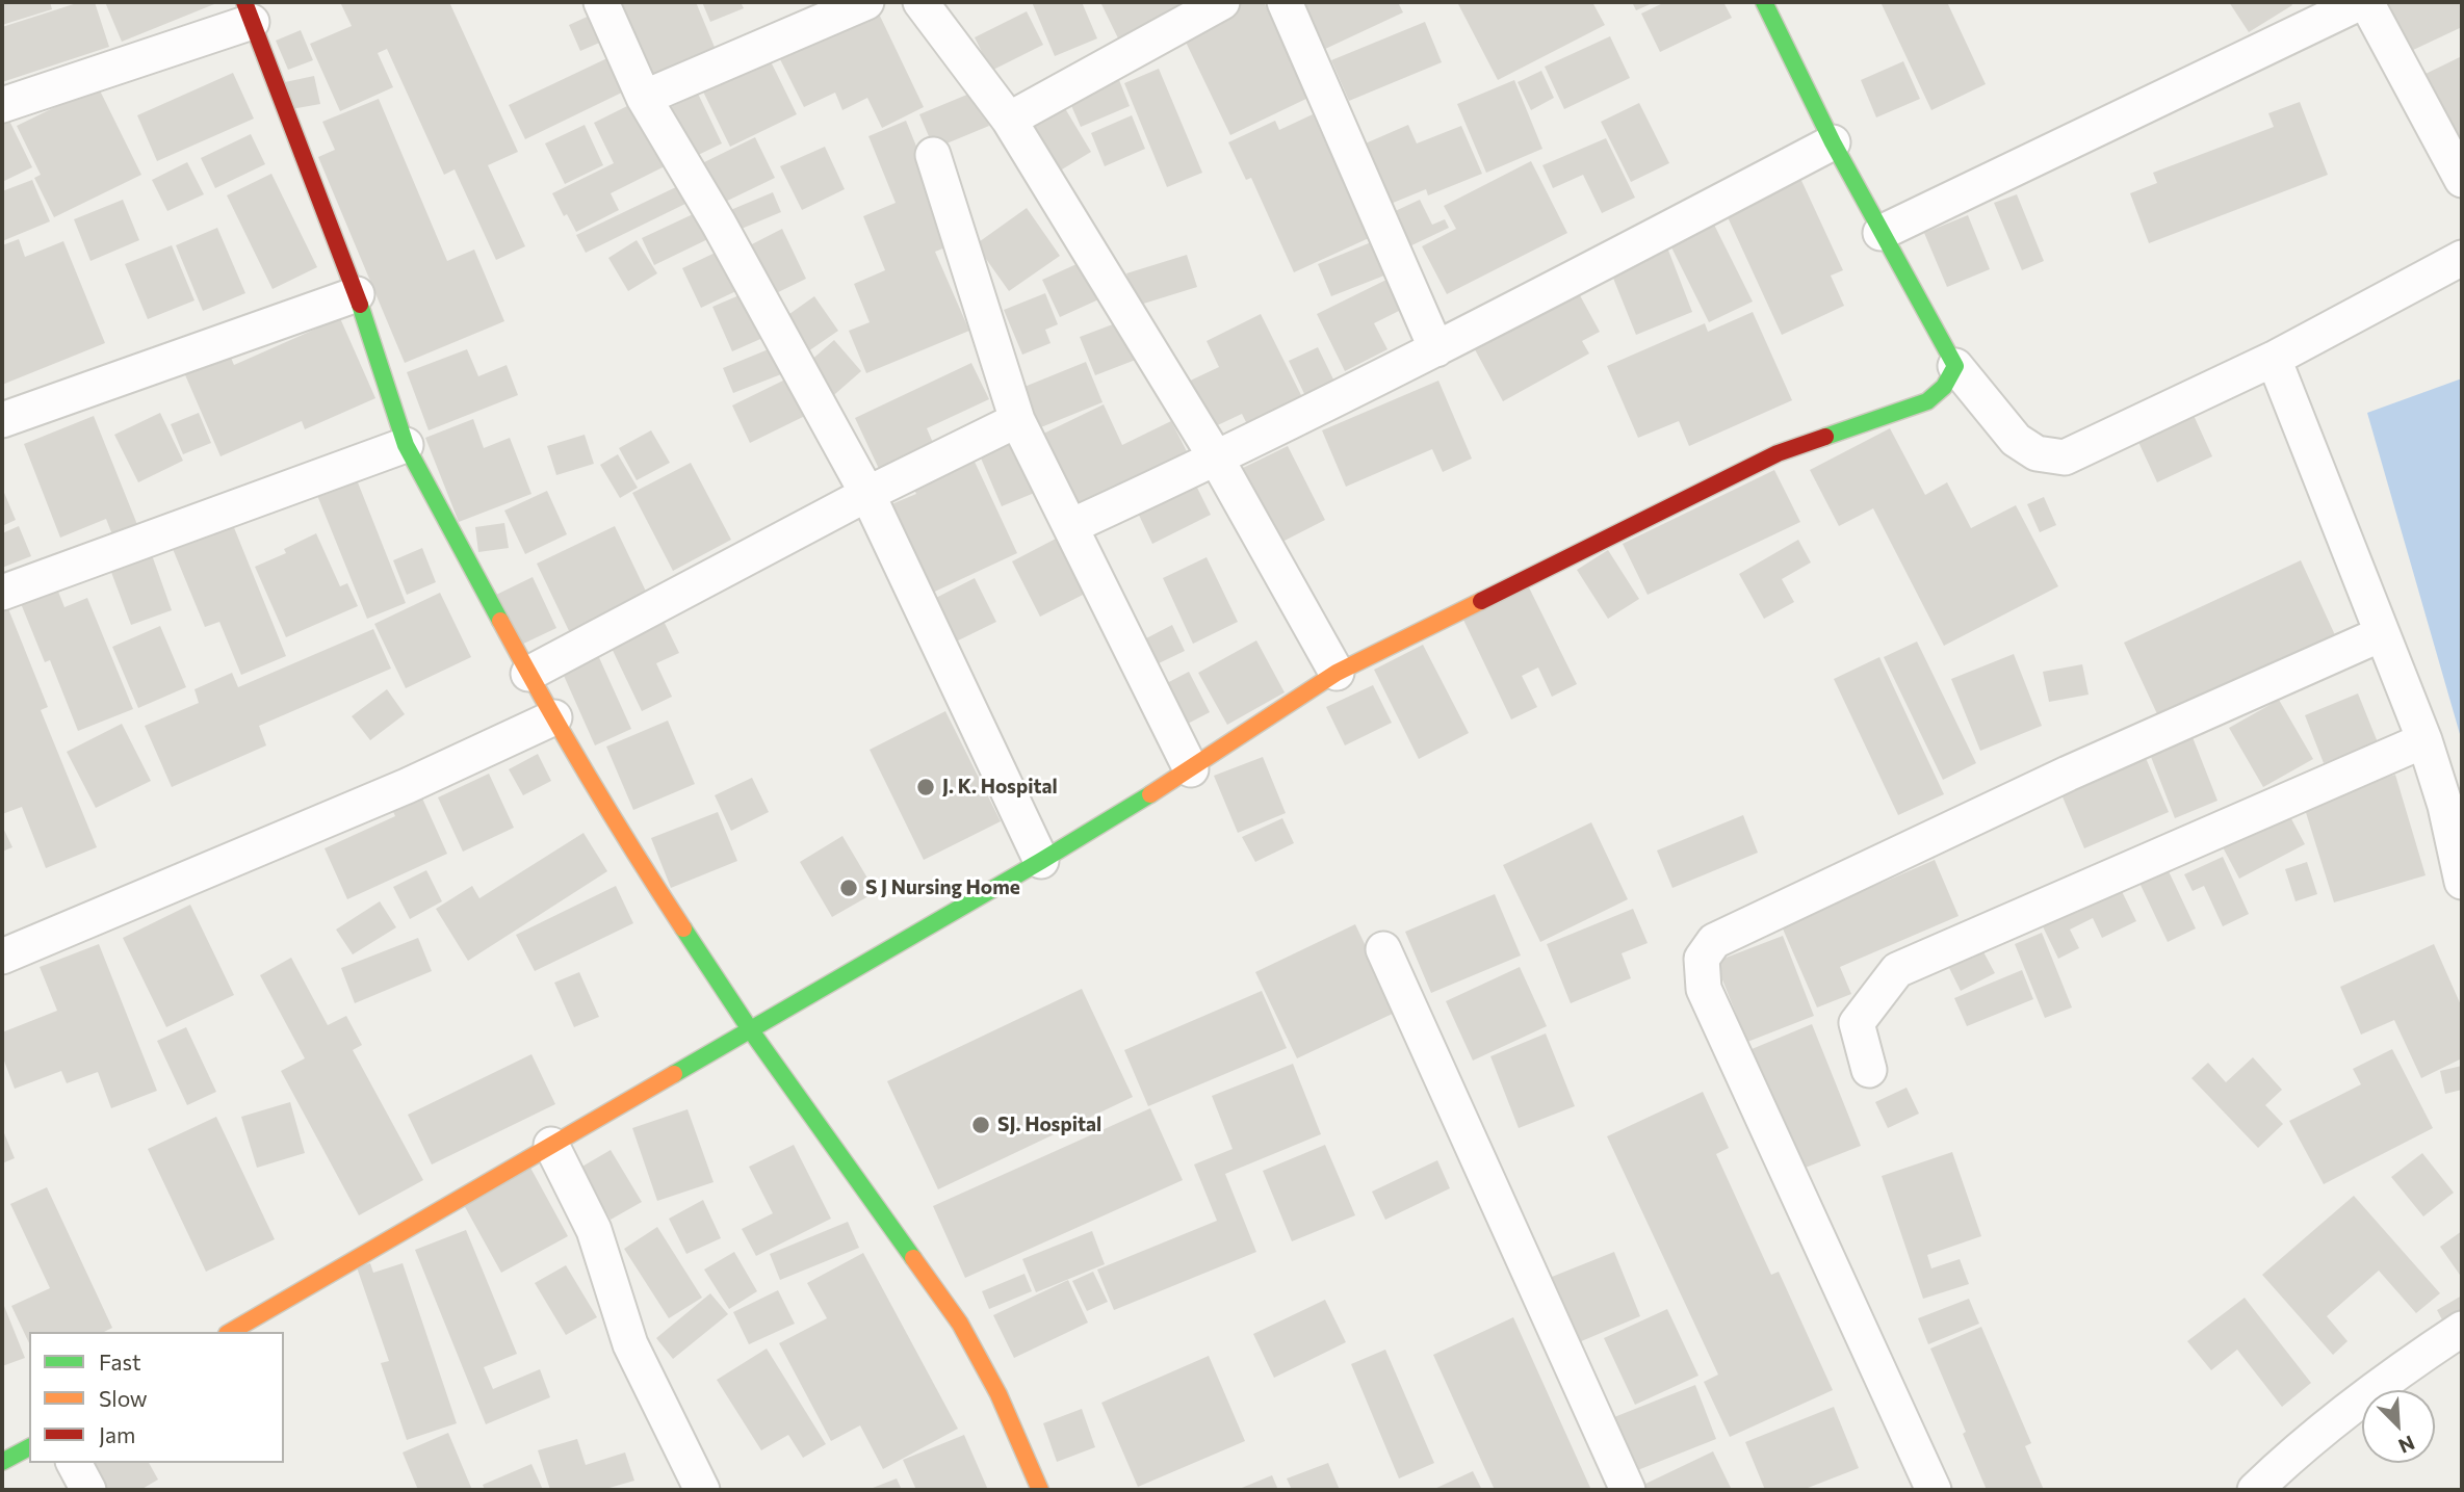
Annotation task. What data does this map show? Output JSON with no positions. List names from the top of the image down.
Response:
{
  "places": ["J. K. Hospital", "S J Nursing Home", "SJ. Hospital"],
  "legend": ["Fast", "Slow", "Jam"],
  "north": "bottom right"
}
